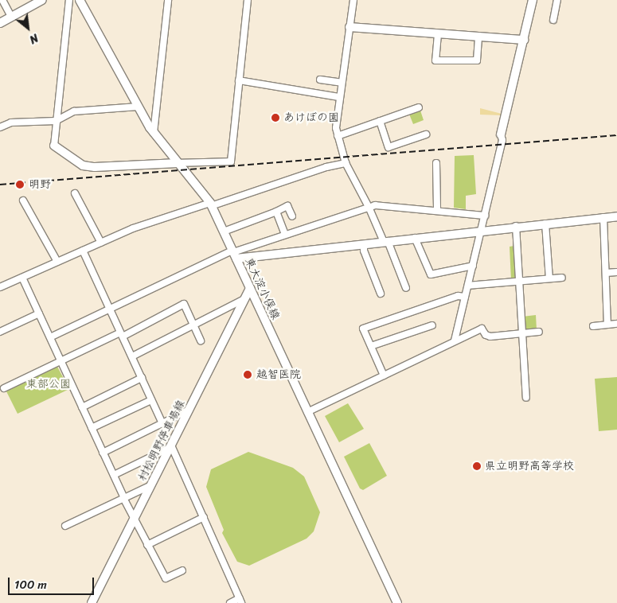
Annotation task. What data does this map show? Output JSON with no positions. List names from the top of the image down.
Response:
{
  "streets": {
    "main road": ["東大淀小俣線", "村松明野停車場線"]
  },
  "crossings": [
    ["東大淀小俣線", "村松明野停車場線"]
  ],
  "parks": ["東部公園"],
  "places": [
    "あけぼの園",
    "明野",
    "越智医院",
    "県立明野高等学校"
  ],
  "scale_bar": "100 m",
  "north": "bottom right"
}
